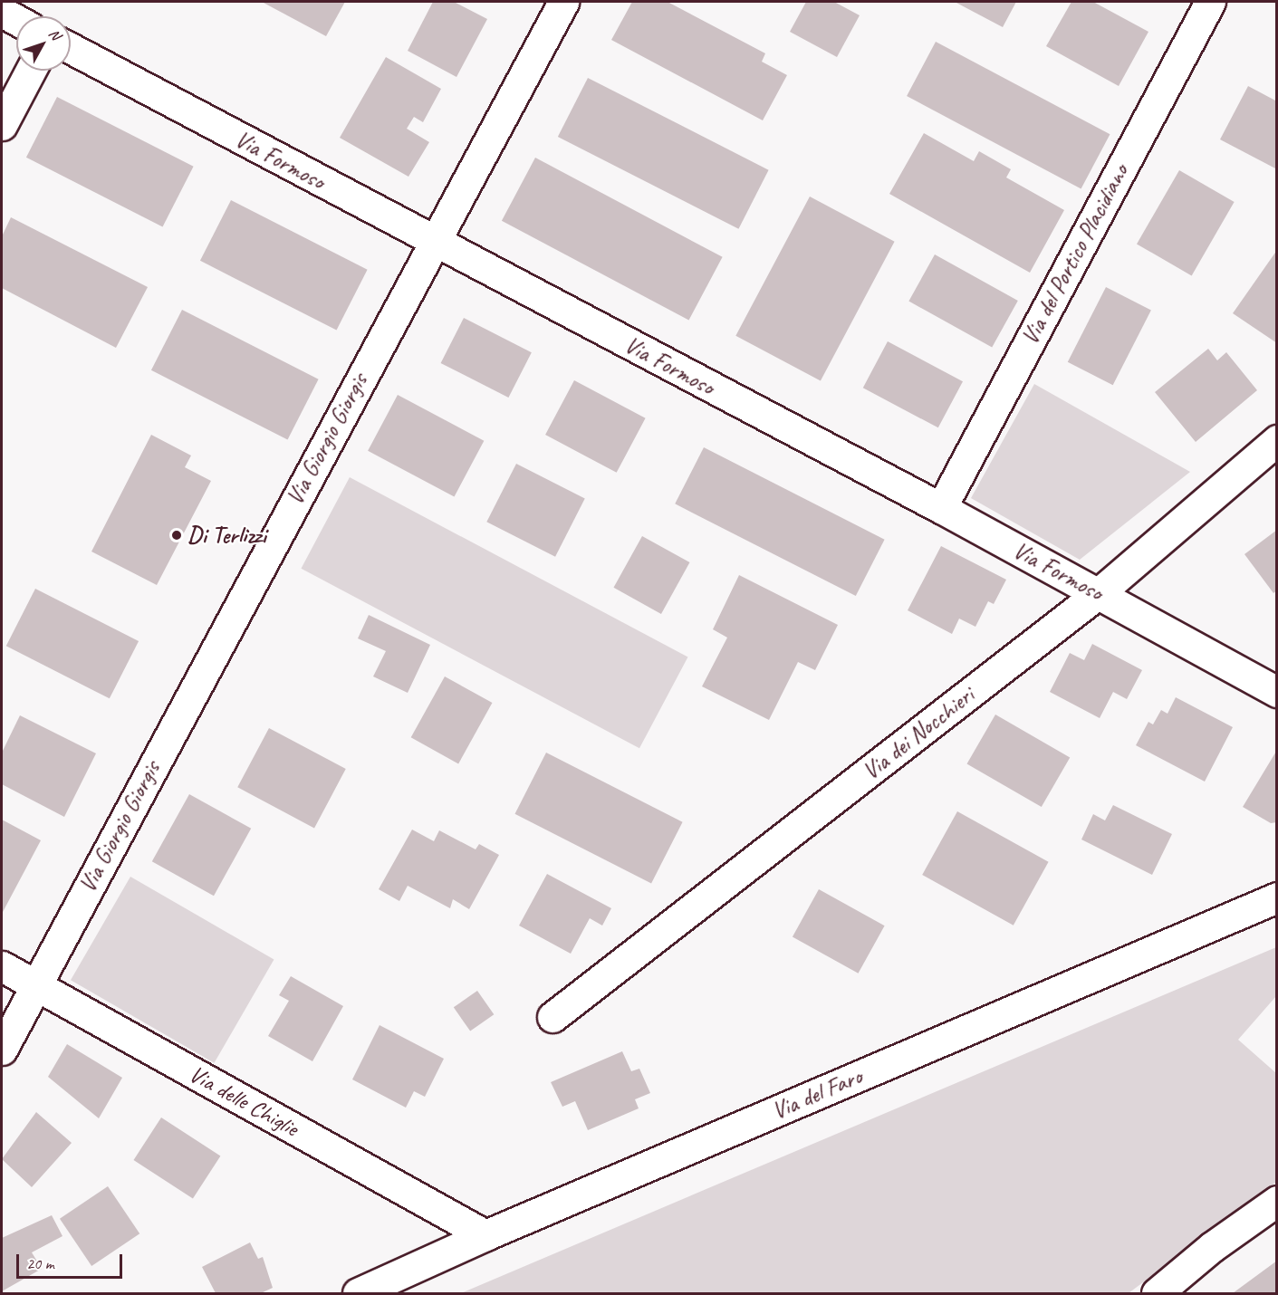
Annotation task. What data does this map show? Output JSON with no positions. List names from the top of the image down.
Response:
{
  "streets": {
    "street": [
      "Via Formoso",
      "Via del Portico Placidiano",
      "Via Giorgio Giorgis",
      "Via dei Nocchieri",
      "Via del Faro",
      "Via delle Chiglie"
    ]
  },
  "crossings": [
    ["Via Formoso", "Via del Portico Placidiano"],
    ["Via Formoso", "Via Giorgio Giorgis"],
    ["Via Formoso", "Via dei Nocchieri"],
    ["Via Giorgio Giorgis", "Via delle Chiglie"],
    ["Via del Faro", "Via delle Chiglie"]
  ],
  "places": ["Di Terlizzi"],
  "scale_bar": "20 m",
  "north": "top right"
}
